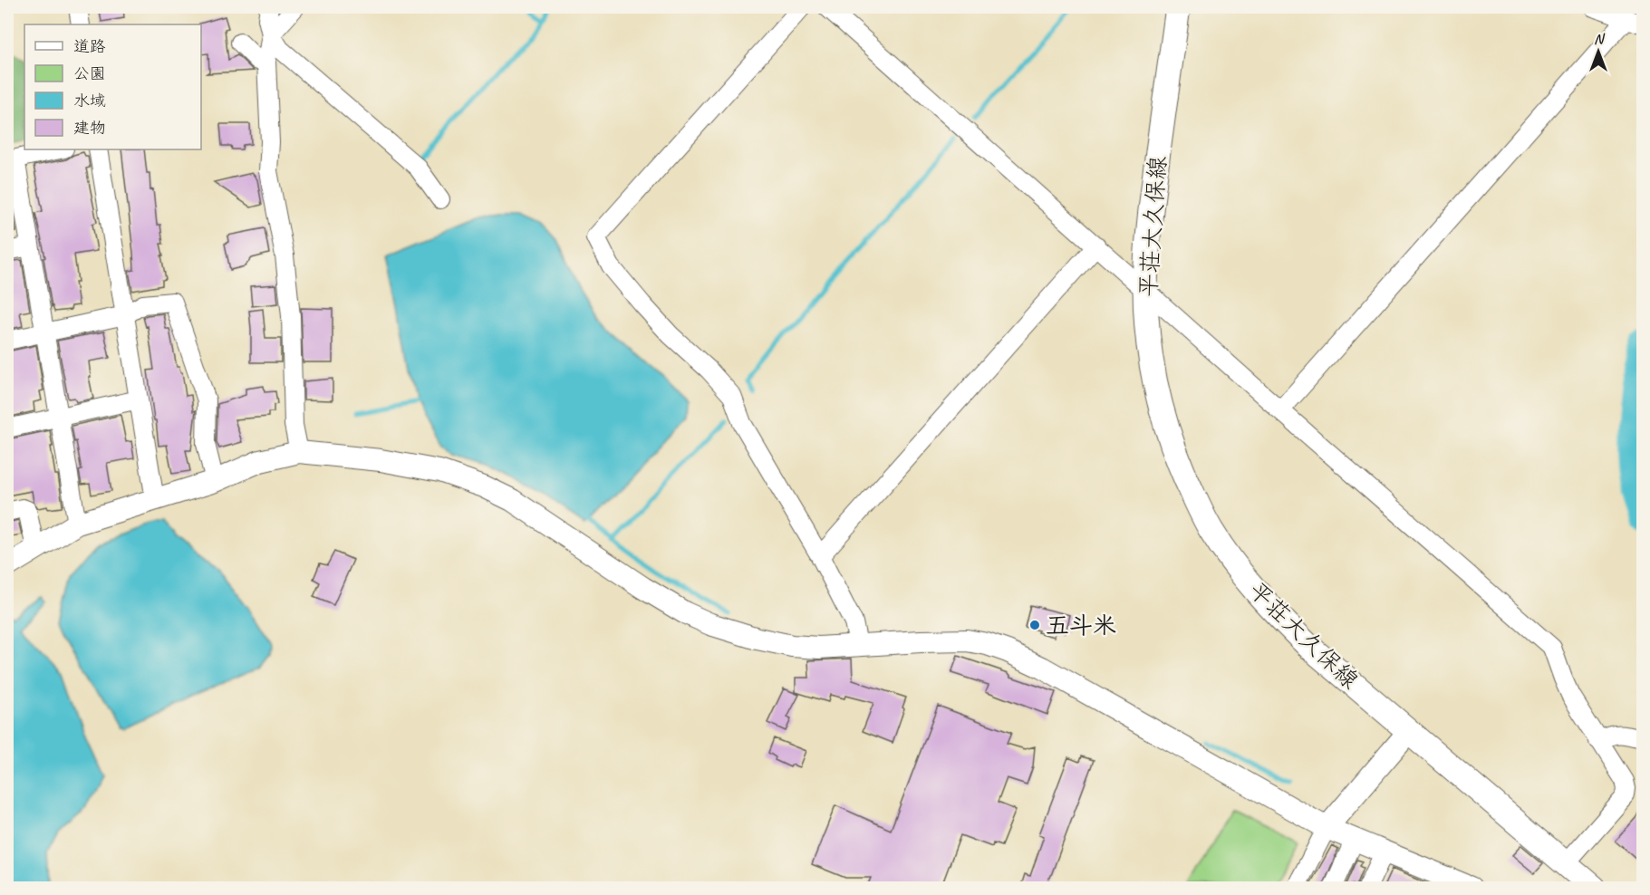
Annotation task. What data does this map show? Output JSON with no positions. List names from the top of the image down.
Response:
{
  "streets": {
    "main road": ["平荘大久保線"]
  },
  "places": ["五斗米"],
  "legend": [
    "道路",
    "公園",
    "水域",
    "建物"
  ],
  "north": "top"
}
